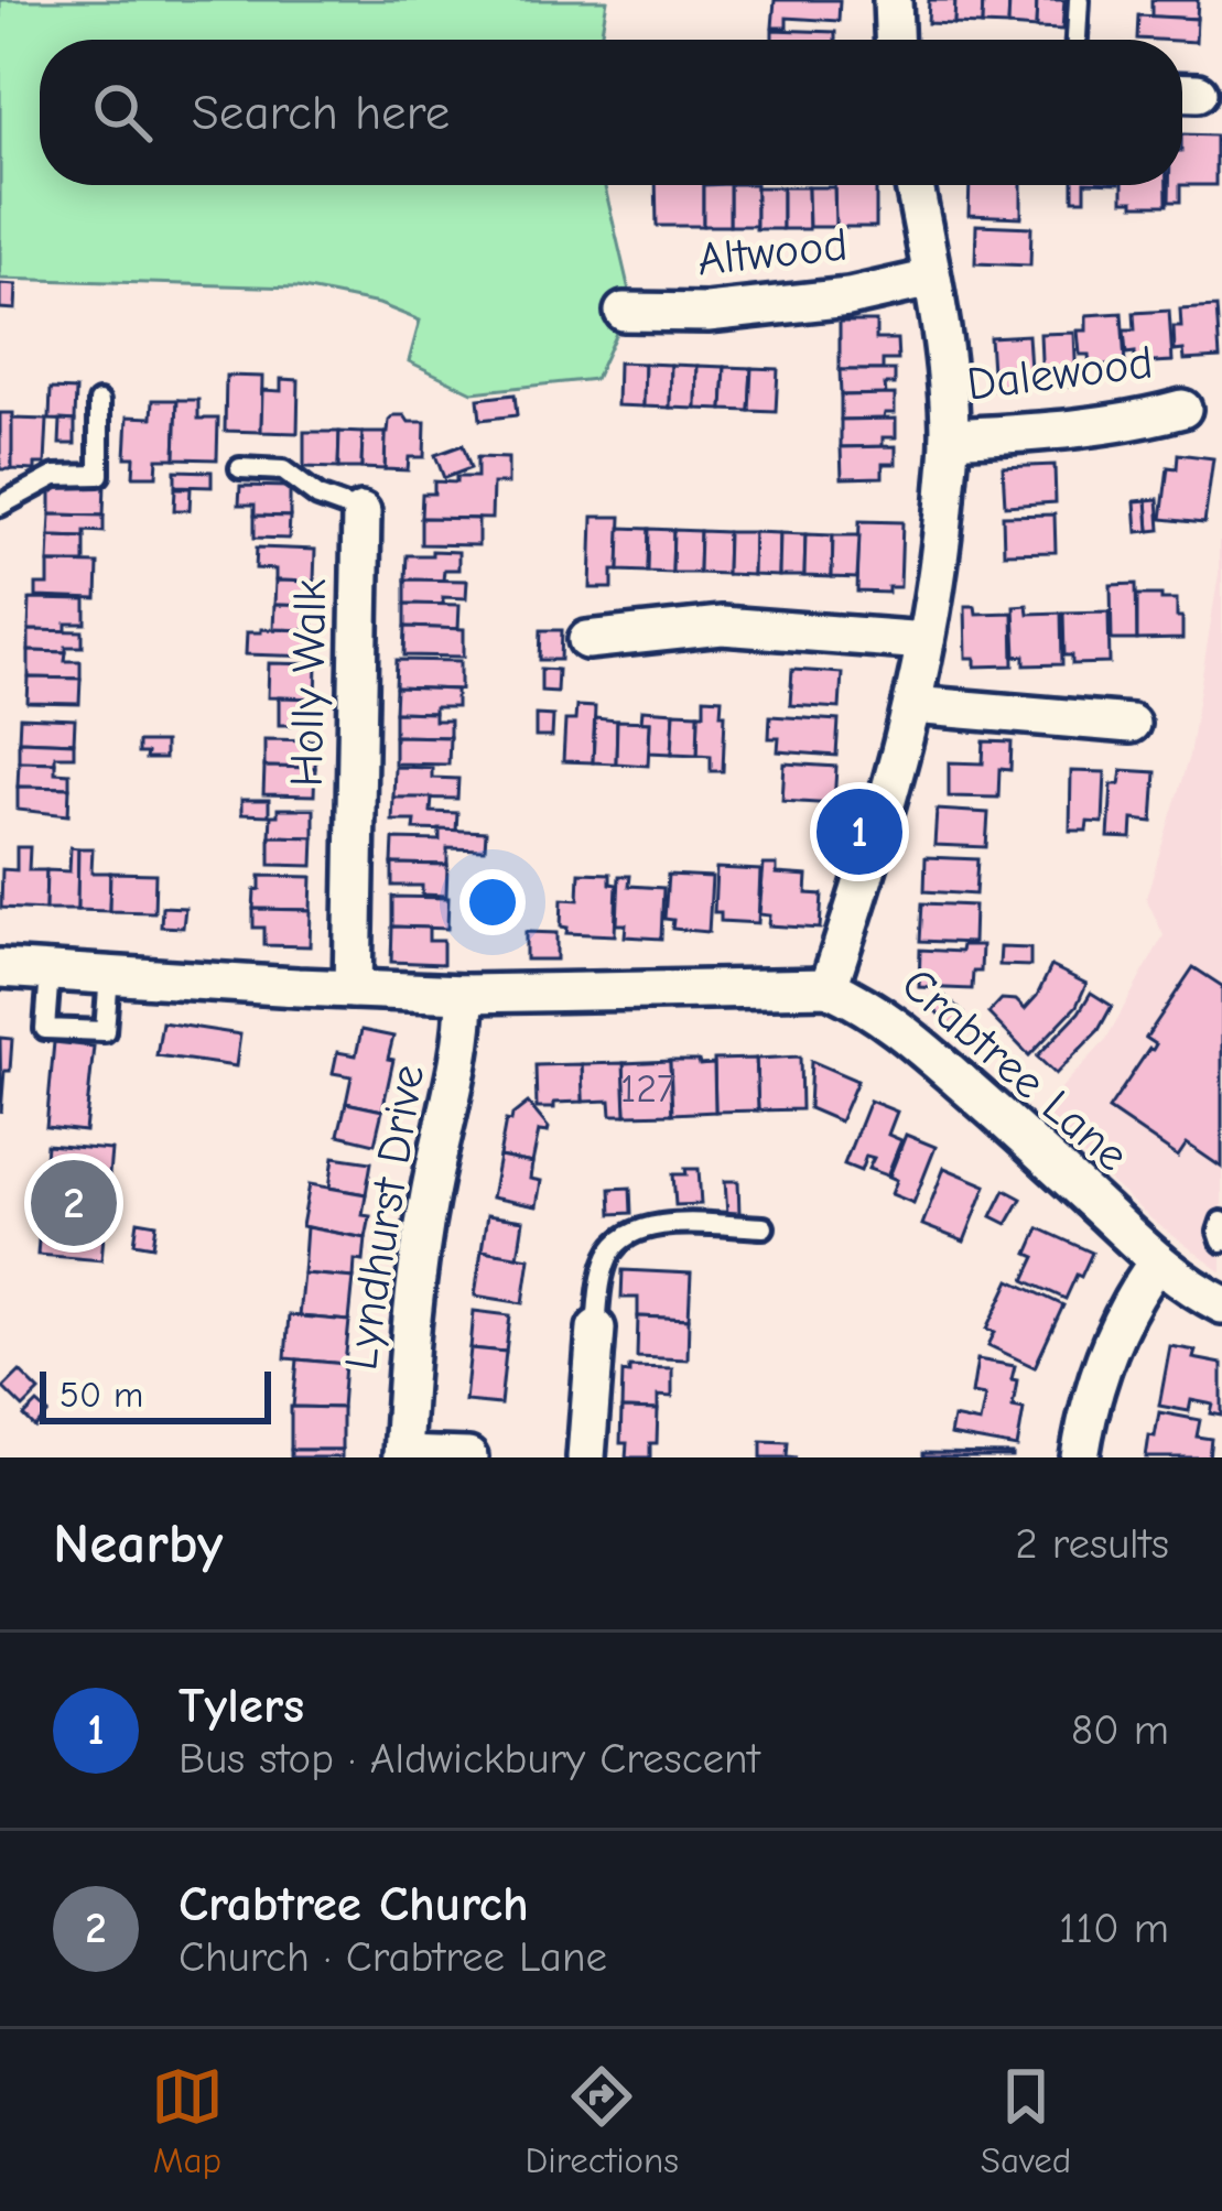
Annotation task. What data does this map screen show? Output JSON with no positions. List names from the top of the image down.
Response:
{
  "streets": {
    "street": [
      "Altwood",
      "Dalewood",
      "Holly Walk",
      "Crabtree Lane",
      "Lyndhurst Drive"
    ]
  },
  "crossings": [
    ["Holly Walk", "Crabtree Lane"],
    ["Crabtree Lane", "Lyndhurst Drive"]
  ],
  "house_numbers": ["127"],
  "scale_bar": "50 m",
  "page": {
    "search": "Search here",
    "pins": ["1", "2"],
    "scale": "50 m",
    "heading": ["Nearby", "2 results"],
    "list": [
      {
        "mark": "1",
        "name": "Tylers",
        "note": "Bus stop · Aldwickbury Crescent",
        "value": "80 m"
      },
      {
        "mark": "2",
        "name": "Crabtree Church",
        "note": "Church · Crabtree Lane",
        "value": "110 m"
      }
    ],
    "nav": ["Map", "Directions", "Saved"]
  }
}
